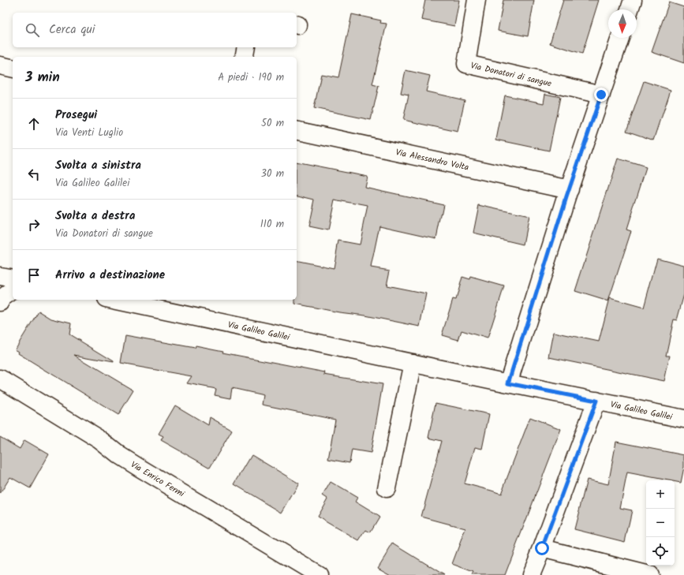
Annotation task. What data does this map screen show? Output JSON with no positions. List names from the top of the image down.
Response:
{
  "streets": {
    "street": [
      "Via Donatori di sangue",
      "Via Alessandro Volta",
      "Via Galileo Galilei",
      "Via Enrico Fermi"
    ]
  },
  "north": "bottom",
  "page": {
    "search": "Cerca qui",
    "heading": ["3 min", "A piedi · 190 m"],
    "list": [
      ["Prosegui", "Via Venti Luglio", "50 m"],
      ["Svolta a sinistra", "Via Galileo Galilei", "30 m"],
      ["Svolta a destra", "Via Donatori di sangue", "110 m"],
      "Arrivo a destinazione"
    ],
    "map_buttons": ["+", "−"]
  }
}
